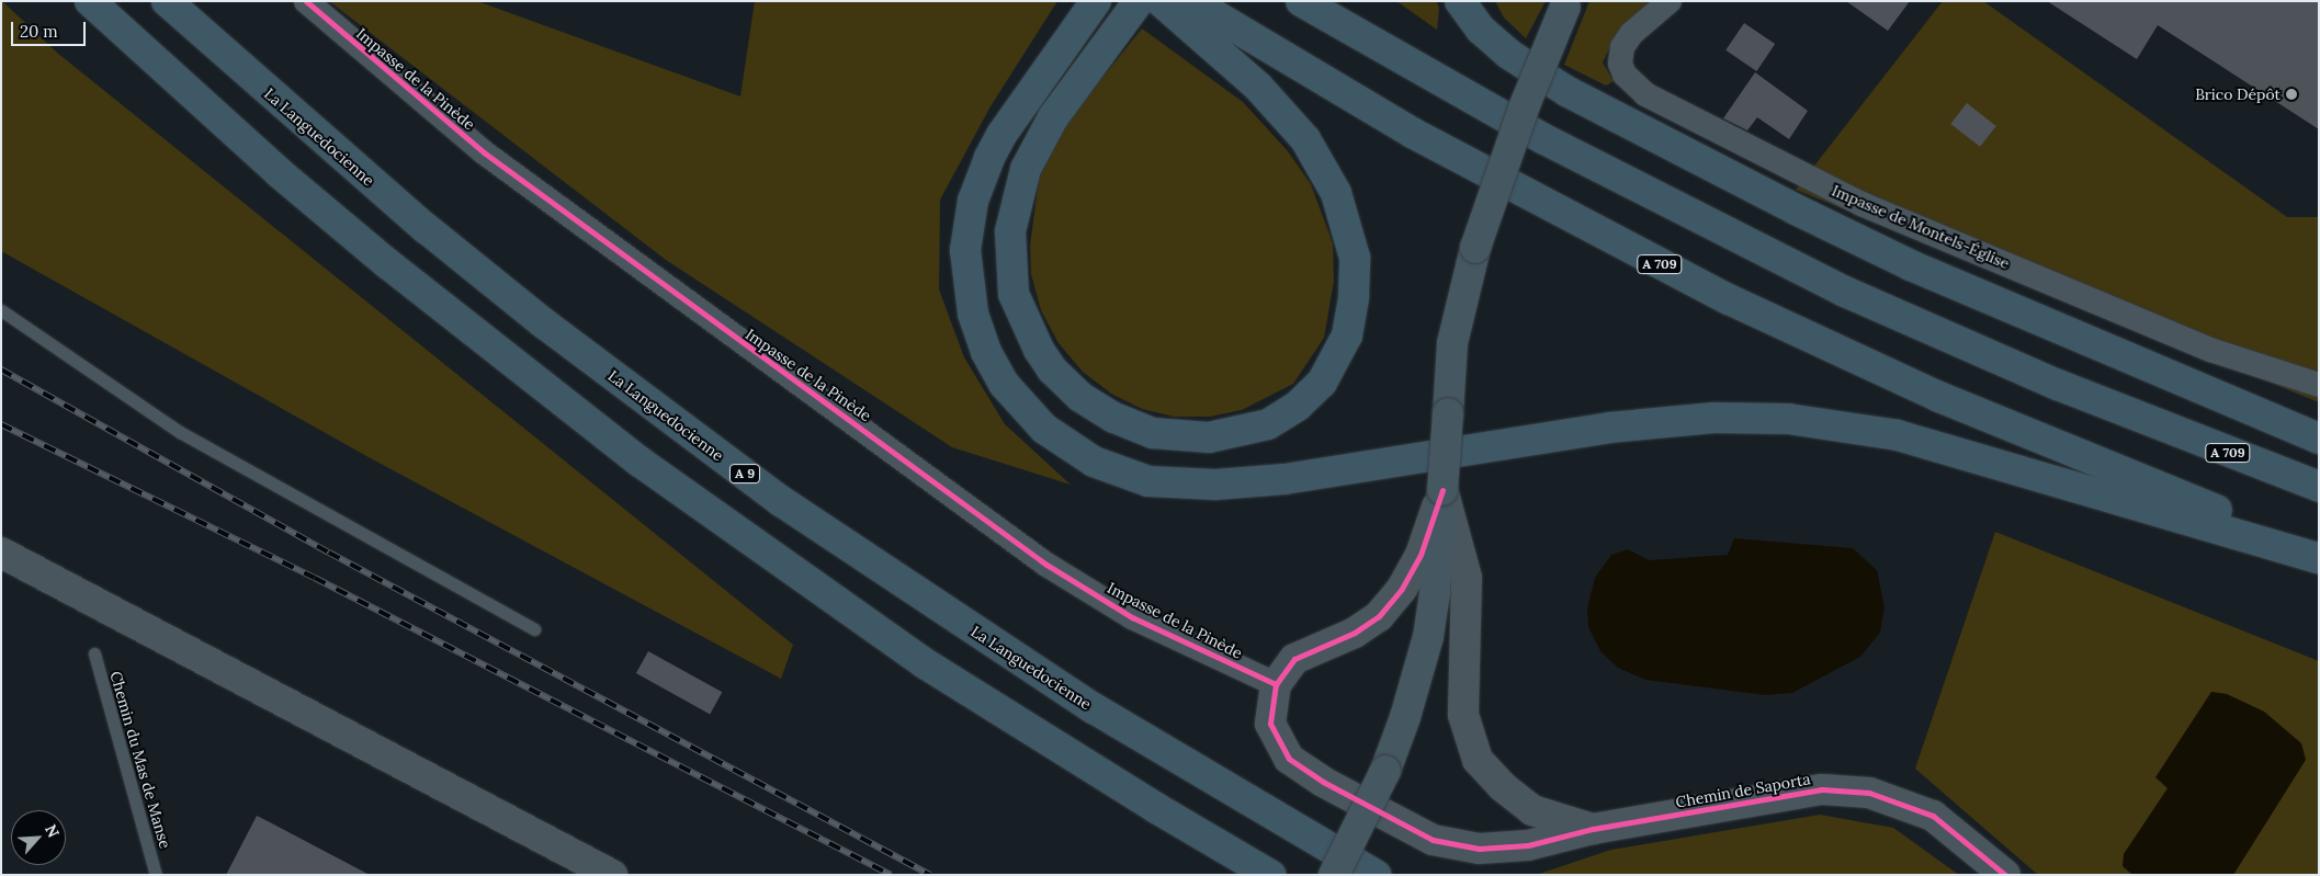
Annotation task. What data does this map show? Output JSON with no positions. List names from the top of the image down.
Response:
{
  "streets": {
    "highway": ["La Languedocienne", "A 709", "A 9"],
    "street": ["Impasse de la Pinède", "Impasse de Montels-Église", "Chemin de Saporta"],
    "lane": ["Chemin du Mas de Manse"]
  },
  "crossings": [
    ["Impasse de la Pinède", "Chemin de Saporta"]
  ],
  "places": ["Brico Dépôt"],
  "scale_bar": "20 m",
  "north": "top right"
}
